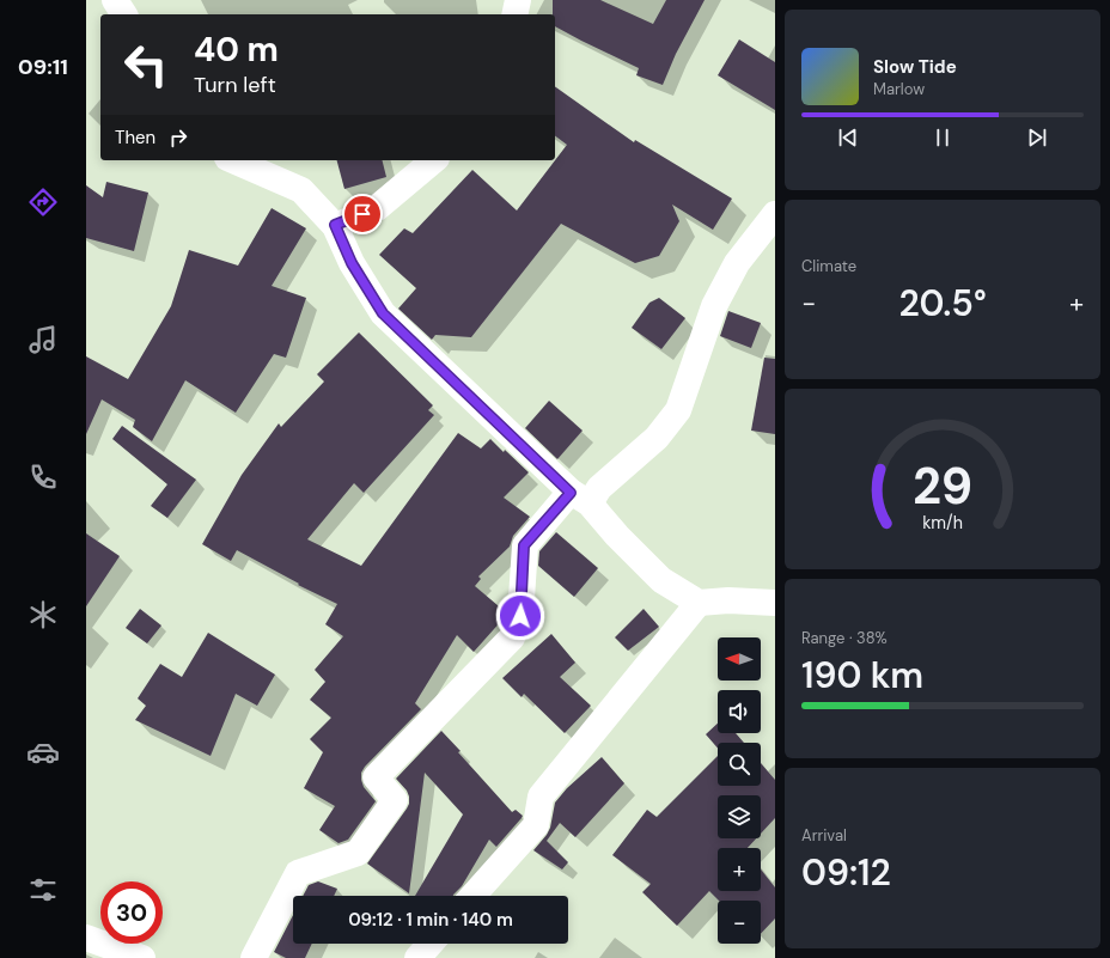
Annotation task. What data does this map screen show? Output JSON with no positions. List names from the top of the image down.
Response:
{
  "north": "left",
  "page": {
    "tabs": "09:11",
    "turn": ["40 m", "Turn left"],
    "song": ["Slow Tide", "Marlow"],
    "then": "Then",
    "tile": [
      "Climate",
      ["Range · 38%", "190 km"],
      ["Arrival", "09:12"]
    ],
    "heat": ["−", "20.5°", "+"],
    "map_buttons": ["+", "−"],
    "limit": "30",
    "trip": "09:12 · 1 min · 140 m",
    "gauge": ["29", "km/h"]
  }
}
